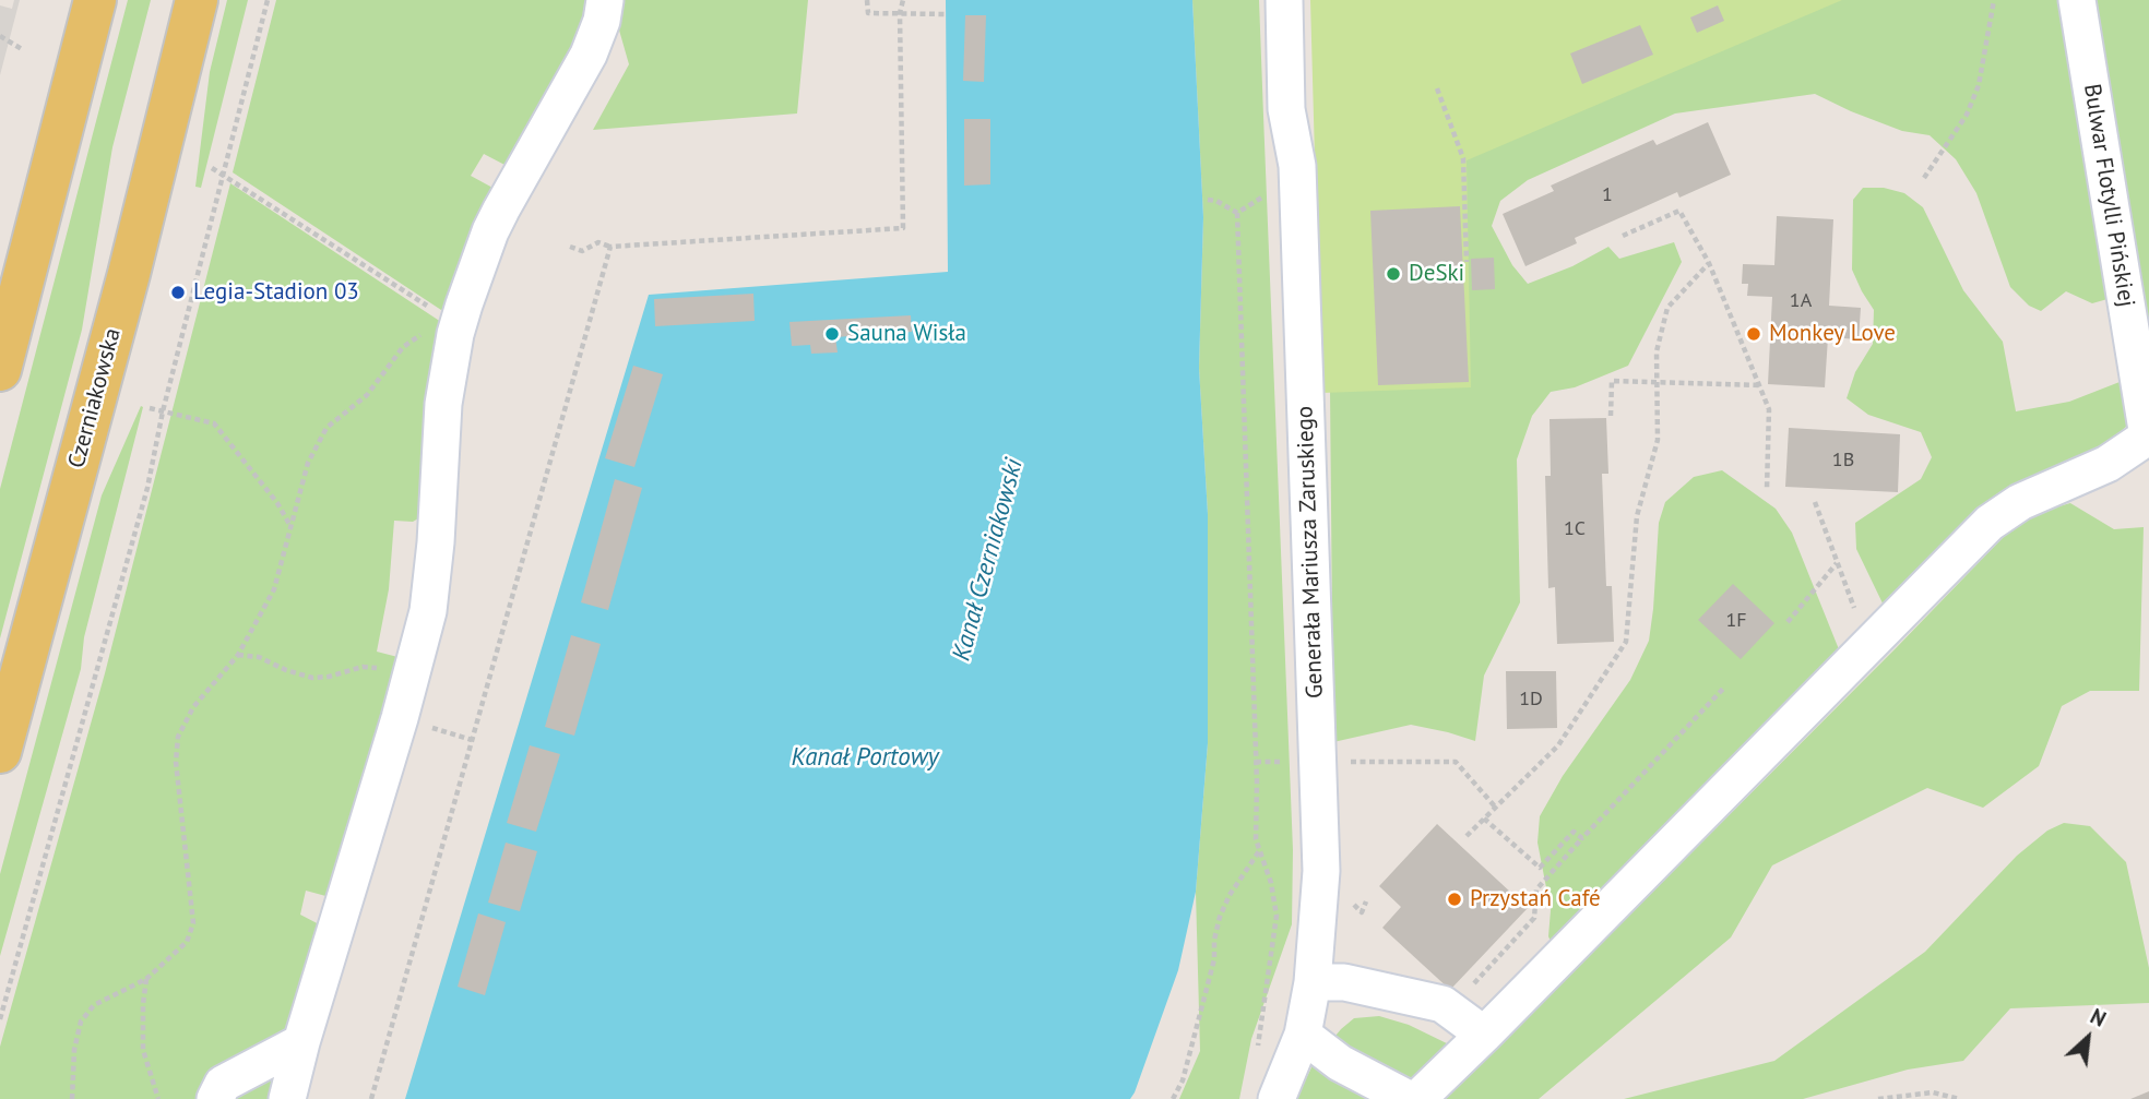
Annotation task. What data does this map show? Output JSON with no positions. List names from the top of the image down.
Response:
{
  "streets": {
    "main road": ["Czerniakowska"],
    "street": ["Bulwar Flotylli Pińskiej", "Generała Mariusza Zaruskiego"]
  },
  "water": ["Kanał Czerniakowski", "Kanał Portowy"],
  "places": [
    "DeSki",
    "Legia-Stadion 03",
    "Sauna Wisła",
    "Monkey Love",
    "Przystań Café"
  ],
  "house_numbers": [
    "1",
    "1A",
    "1B",
    "1C",
    "1F",
    "1D"
  ],
  "north": "top right"
}
